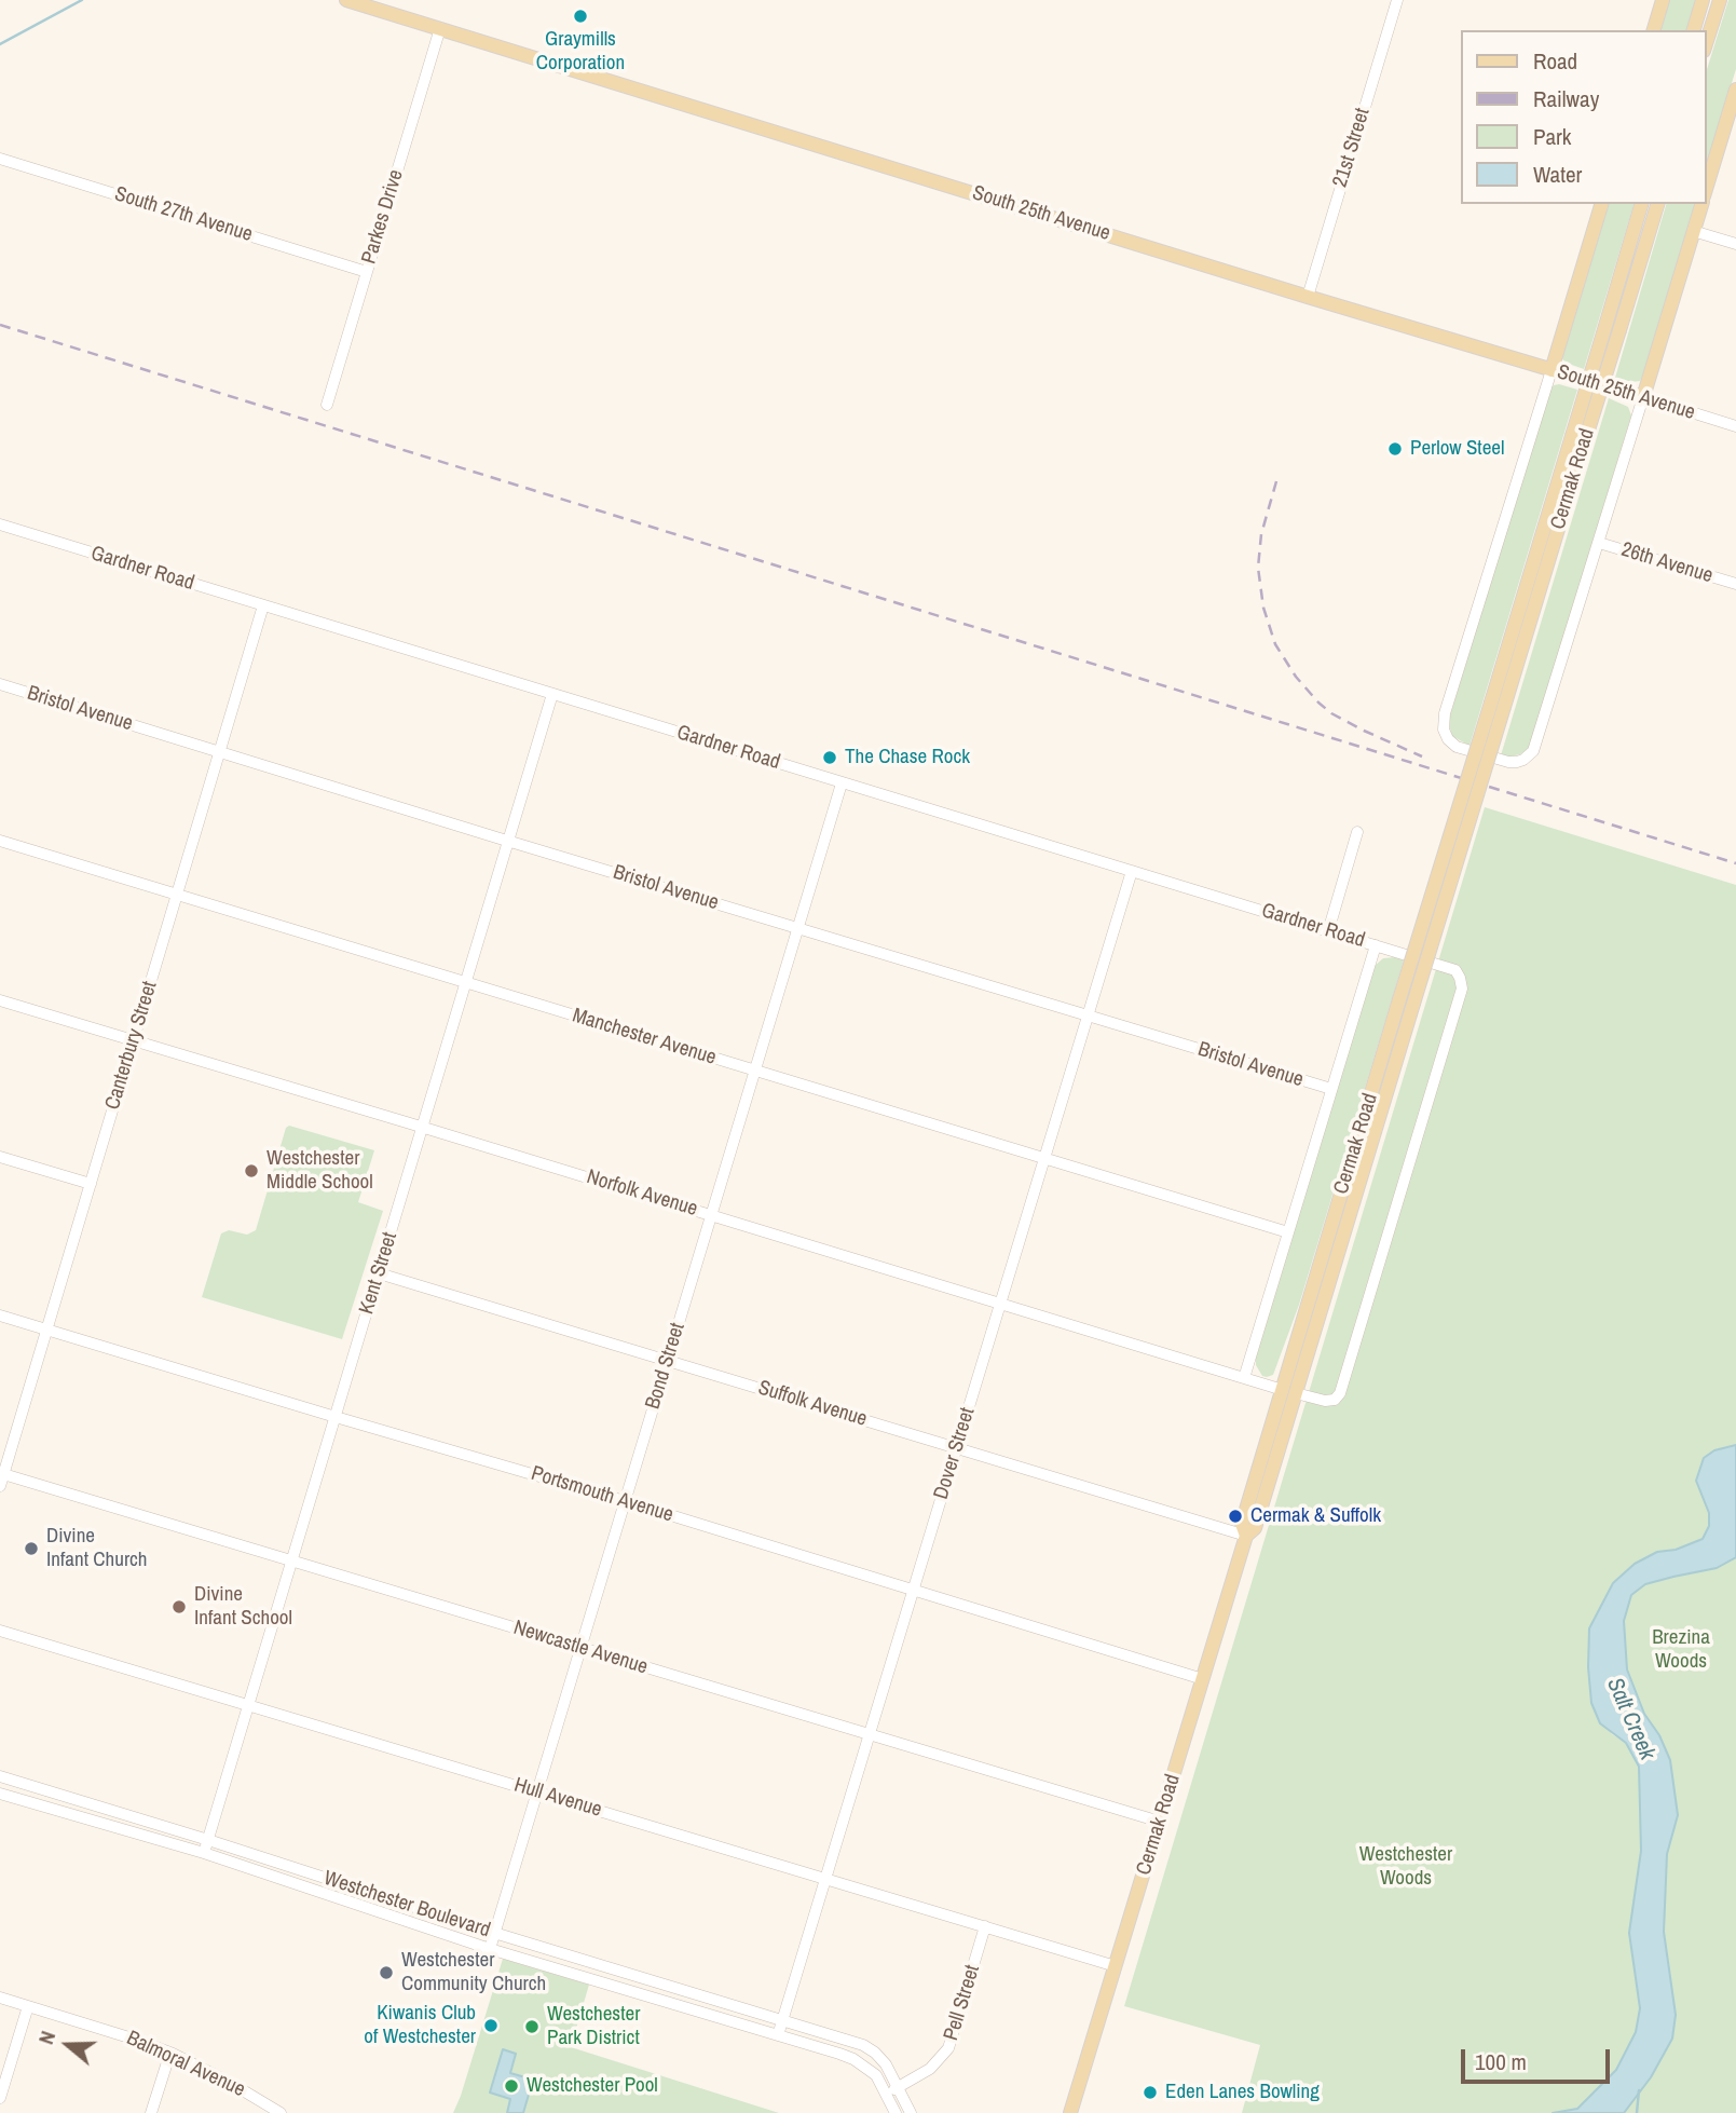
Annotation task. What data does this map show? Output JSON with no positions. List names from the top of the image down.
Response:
{
  "streets": {
    "main road": ["South 25th Avenue", "Cermak Road"],
    "street": [
      "21st Street",
      "South 27th Avenue",
      "Parkes Drive",
      "26th Avenue",
      "Gardner Road",
      "Bristol Avenue",
      "Manchester Avenue",
      "Canterbury Street",
      "Norfolk Avenue",
      "Kent Street",
      "Bond Street",
      "Suffolk Avenue",
      "Dover Street",
      "Portsmouth Avenue",
      "Newcastle Avenue",
      "Hull Avenue",
      "Westchester Boulevard",
      "Pell Street",
      "Balmoral Avenue"
    ]
  },
  "crossings": [
    ["21st Street", "South 25th Avenue"],
    ["South 25th Avenue", "Parkes Drive"],
    ["South 25th Avenue", "Cermak Road"],
    ["South 27th Avenue", "Parkes Drive"],
    ["Cermak Road", "26th Avenue"],
    ["Cermak Road", "Gardner Road"],
    ["Cermak Road", "Bristol Avenue"],
    ["Cermak Road", "Manchester Avenue"],
    ["Cermak Road", "Norfolk Avenue"],
    ["Cermak Road", "Suffolk Avenue"],
    ["Cermak Road", "Portsmouth Avenue"],
    ["Cermak Road", "Newcastle Avenue"],
    ["Cermak Road", "Hull Avenue"],
    ["Gardner Road", "Canterbury Street"],
    ["Gardner Road", "Norfolk Avenue"],
    ["Gardner Road", "Kent Street"],
    ["Gardner Road", "Bond Street"],
    ["Gardner Road", "Dover Street"],
    ["Bristol Avenue", "Canterbury Street"],
    ["Bristol Avenue", "Kent Street"],
    ["Bristol Avenue", "Bond Street"],
    ["Bristol Avenue", "Dover Street"],
    ["Manchester Avenue", "Canterbury Street"],
    ["Manchester Avenue", "Kent Street"],
    ["Manchester Avenue", "Bond Street"],
    ["Manchester Avenue", "Dover Street"],
    ["Canterbury Street", "Norfolk Avenue"],
    ["Canterbury Street", "Portsmouth Avenue"],
    ["Canterbury Street", "Newcastle Avenue"],
    ["Norfolk Avenue", "Kent Street"],
    ["Norfolk Avenue", "Bond Street"],
    ["Norfolk Avenue", "Dover Street"],
    ["Kent Street", "Suffolk Avenue"],
    ["Kent Street", "Portsmouth Avenue"],
    ["Kent Street", "Newcastle Avenue"],
    ["Kent Street", "Hull Avenue"],
    ["Kent Street", "Westchester Boulevard"],
    ["Bond Street", "Suffolk Avenue"],
    ["Bond Street", "Portsmouth Avenue"],
    ["Bond Street", "Newcastle Avenue"],
    ["Bond Street", "Hull Avenue"],
    ["Bond Street", "Westchester Boulevard"],
    ["Suffolk Avenue", "Dover Street"],
    ["Dover Street", "Portsmouth Avenue"],
    ["Dover Street", "Newcastle Avenue"],
    ["Dover Street", "Hull Avenue"],
    ["Dover Street", "Westchester Boulevard"],
    ["Hull Avenue", "Pell Street"],
    ["Westchester Boulevard", "Pell Street"]
  ],
  "water": ["Salt Creek"],
  "parks": ["Brezina Woods", "Westchester Woods"],
  "places": [
    "Graymills Corporation",
    "Perlow Steel",
    "The Chase Rock",
    "Westchester Middle School",
    "Cermak & Suffolk",
    "Divine Infant Church",
    "Divine Infant School",
    "Westchester Community Church",
    "Kiwanis Club of Westchester",
    "Westchester Park District",
    "Westchester Pool",
    "Eden Lanes Bowling"
  ],
  "legend": [
    "Road",
    "Railway",
    "Park",
    "Water"
  ],
  "scale_bar": "100 m",
  "north": "left"
}
